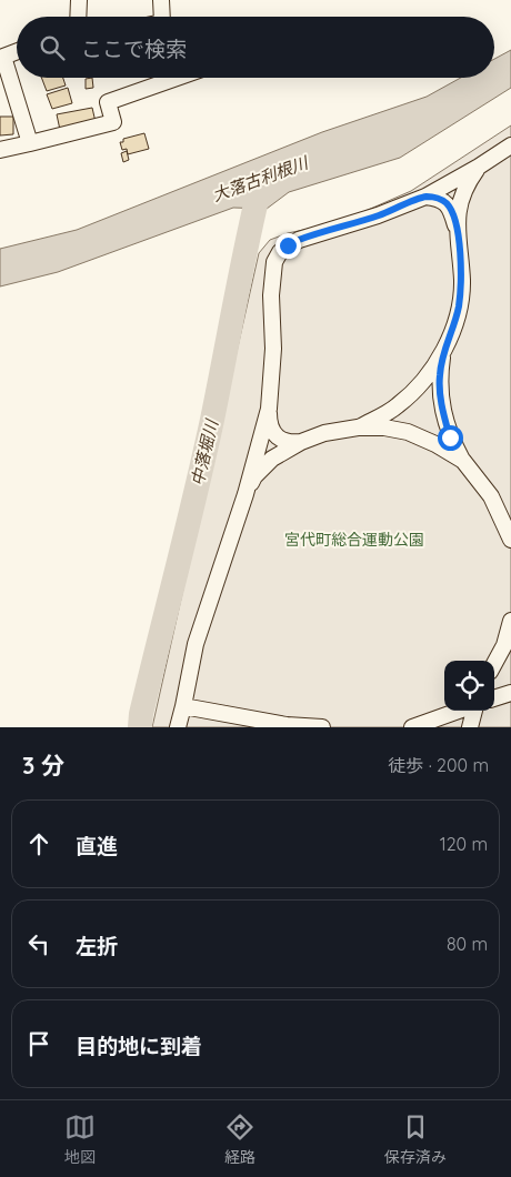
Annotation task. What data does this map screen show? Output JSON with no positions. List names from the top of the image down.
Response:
{
  "water": ["大落古利根川", "中落堀川"],
  "parks": ["宮代町総合運動公園"],
  "page": {
    "search": "ここで検索",
    "heading": ["3 分", "徒歩 · 200 m"],
    "list": [
      ["直進", "120 m"],
      ["左折", "80 m"],
      "目的地に到着"
    ],
    "nav": ["地図", "経路", "保存済み"]
  }
}
